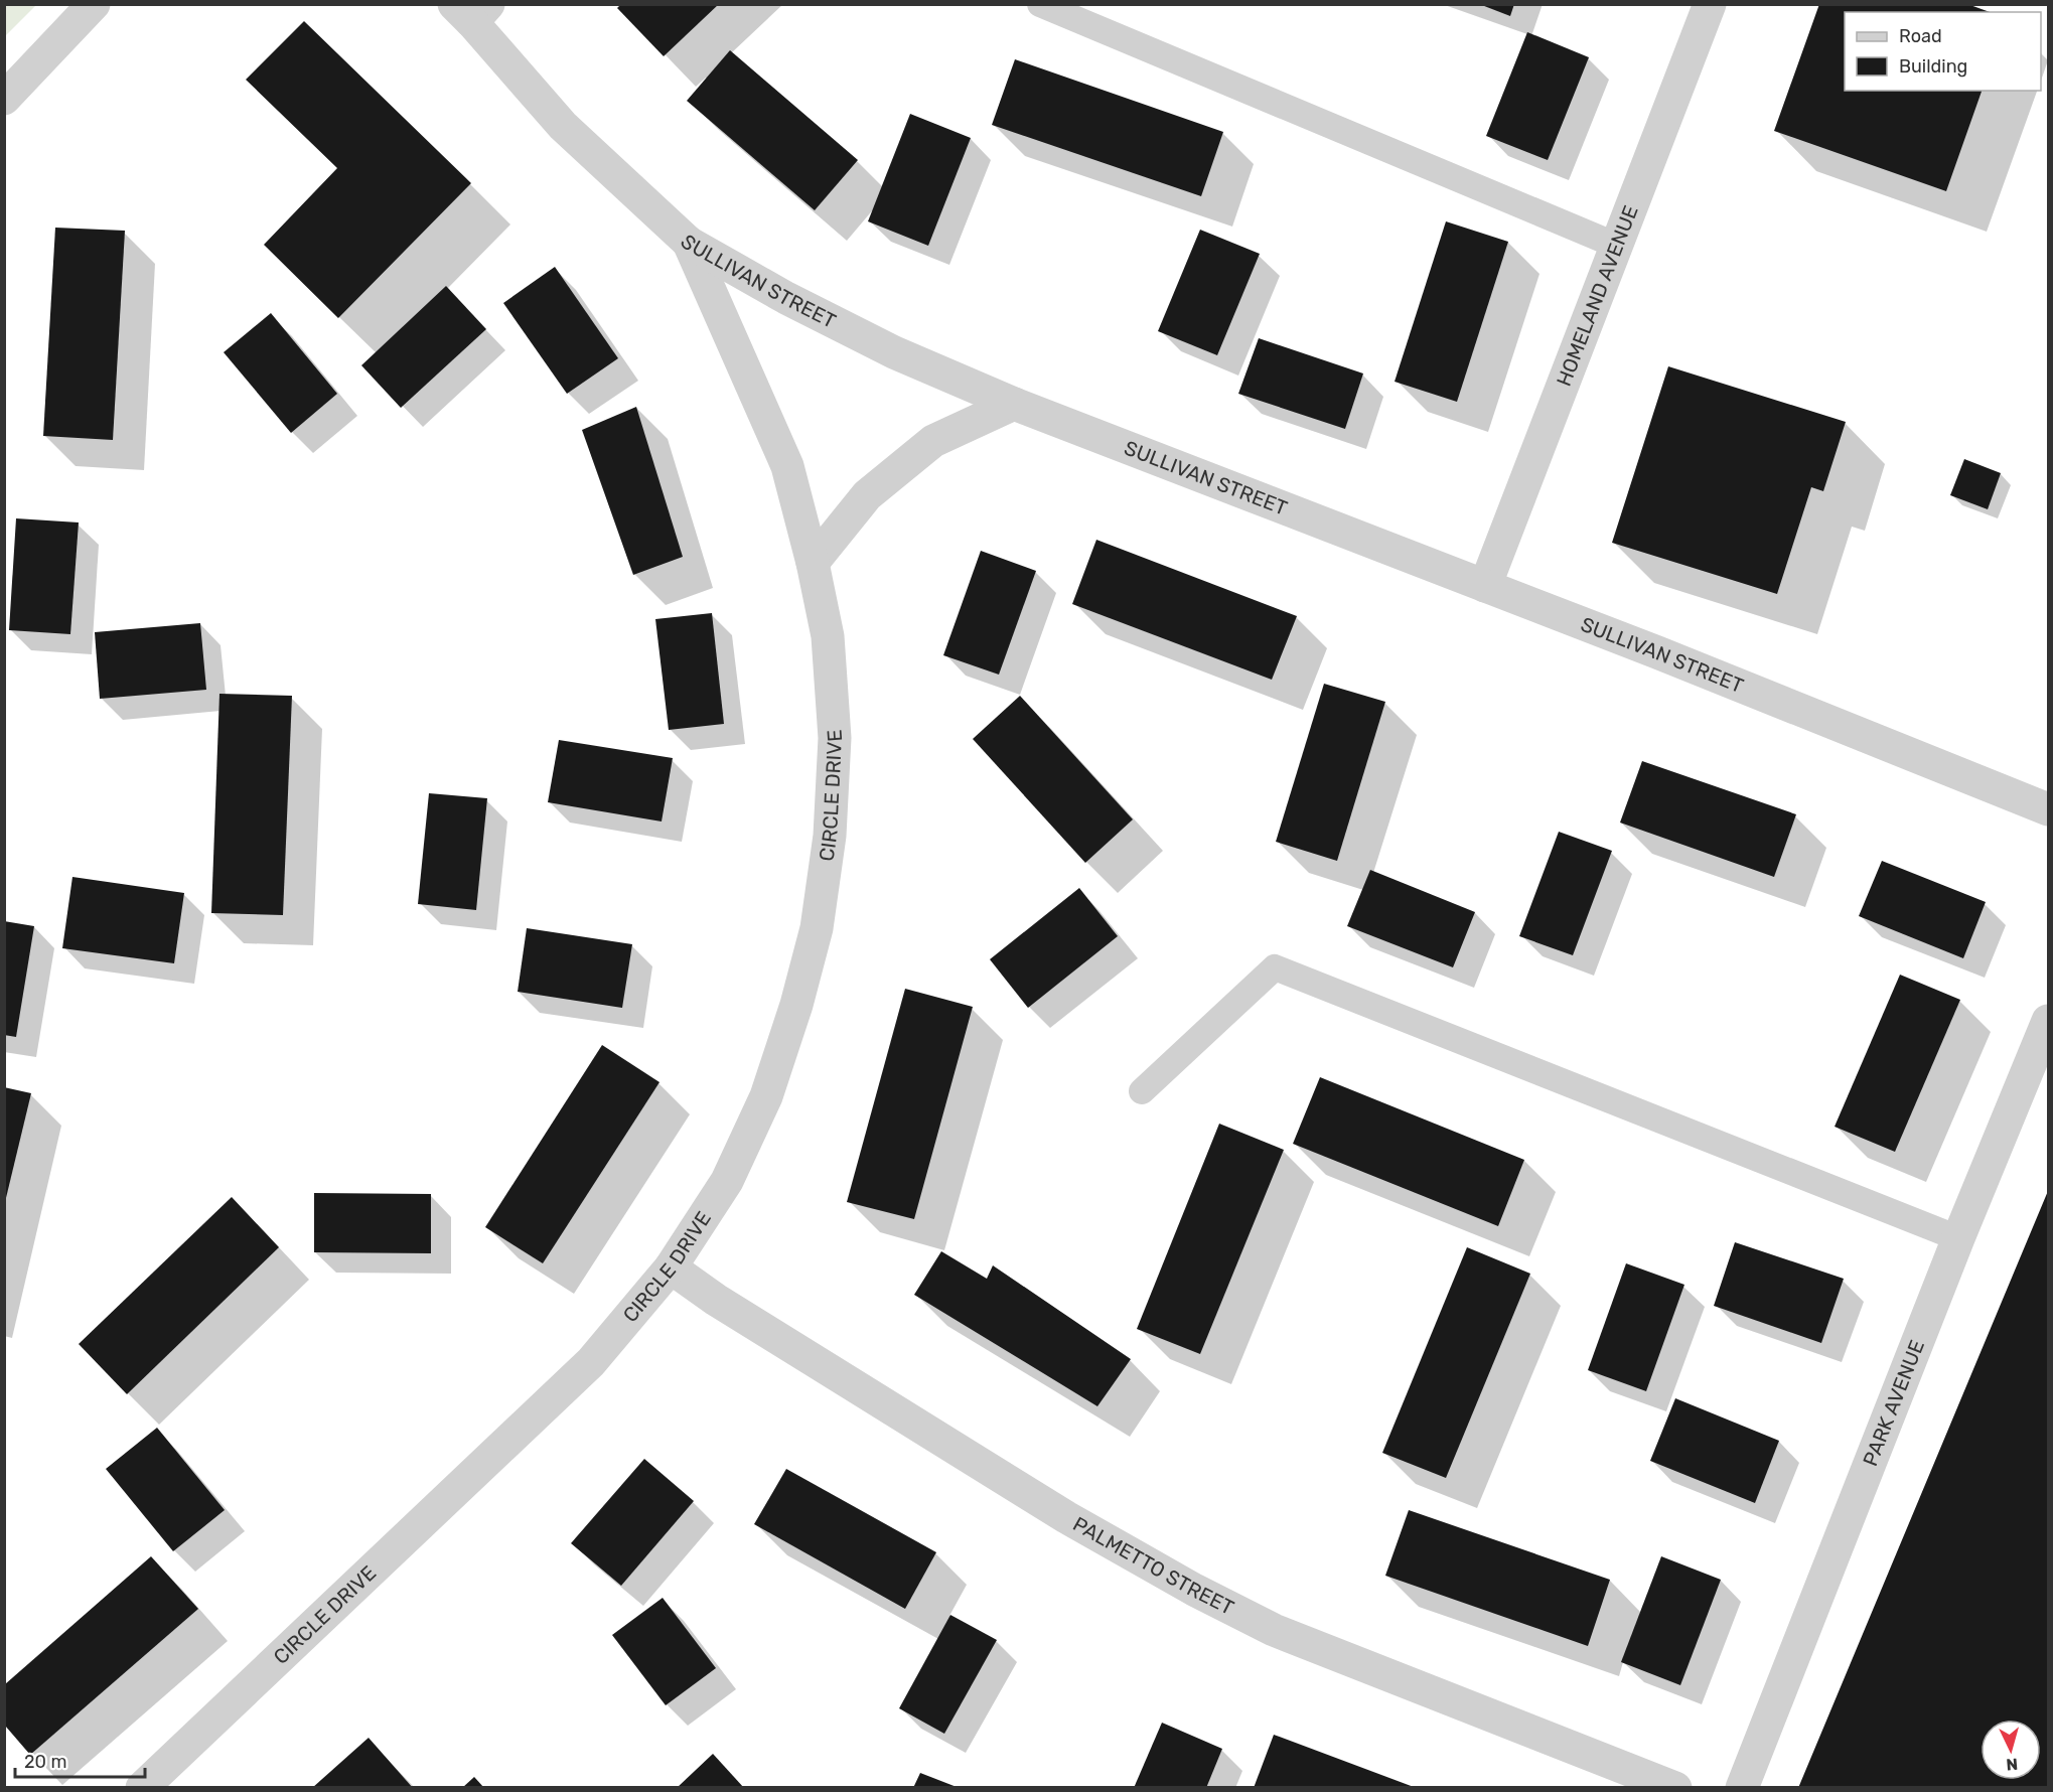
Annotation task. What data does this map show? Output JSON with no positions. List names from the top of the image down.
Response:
{
  "streets": {
    "street": [
      "SULLIVAN STREET",
      "HOMELAND AVENUE",
      "CIRCLE DRIVE",
      "PARK AVENUE",
      "PALMETTO STREET"
    ]
  },
  "crossings": [
    ["SULLIVAN STREET", "HOMELAND AVENUE"],
    ["SULLIVAN STREET", "CIRCLE DRIVE"],
    ["CIRCLE DRIVE", "PALMETTO STREET"]
  ],
  "legend": ["Road", "Building"],
  "scale_bar": "20 m",
  "north": "bottom"
}
